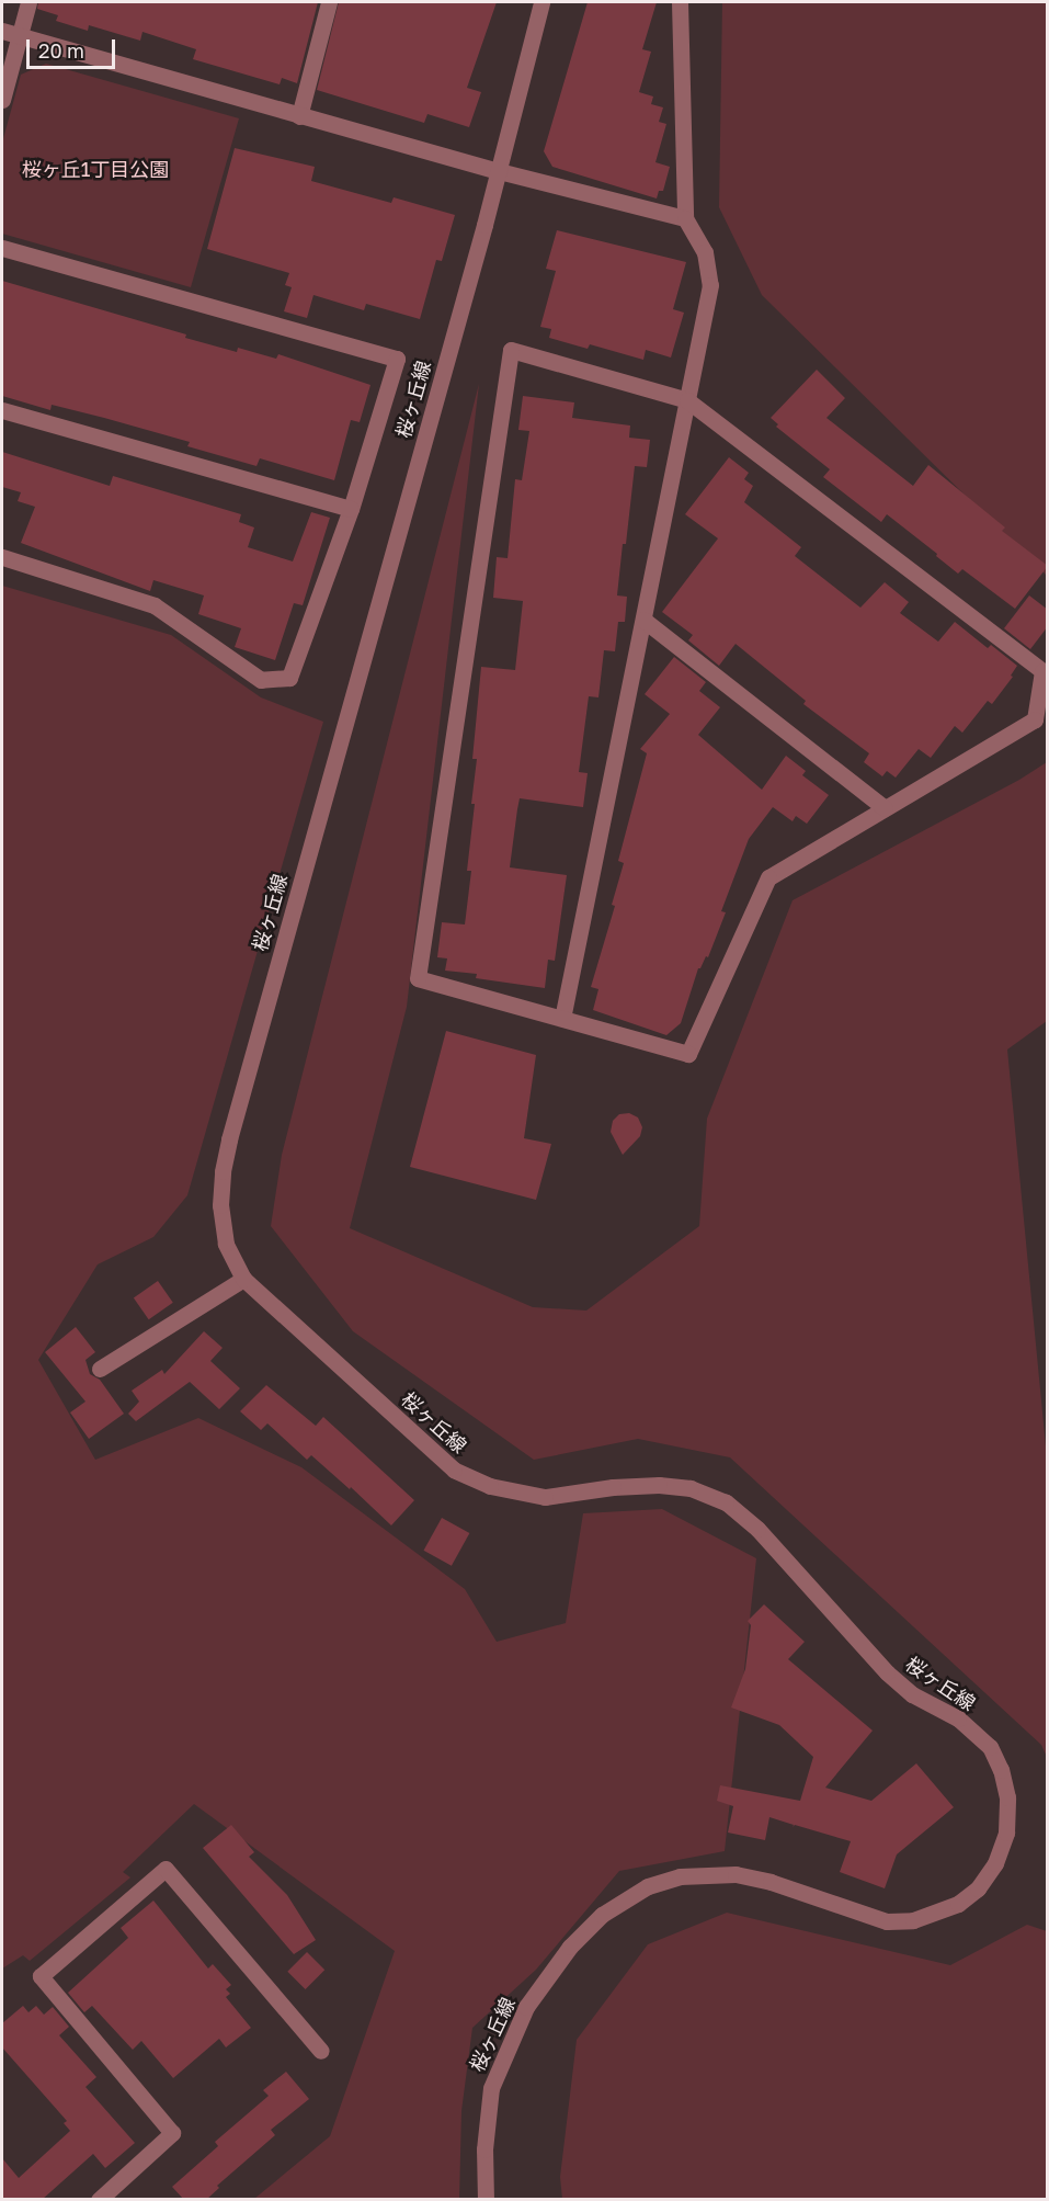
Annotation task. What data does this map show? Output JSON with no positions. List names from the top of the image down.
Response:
{
  "streets": {
    "street": ["桜ヶ丘線"]
  },
  "parks": ["桜ヶ丘1丁目公園"],
  "scale_bar": "20 m"
}
